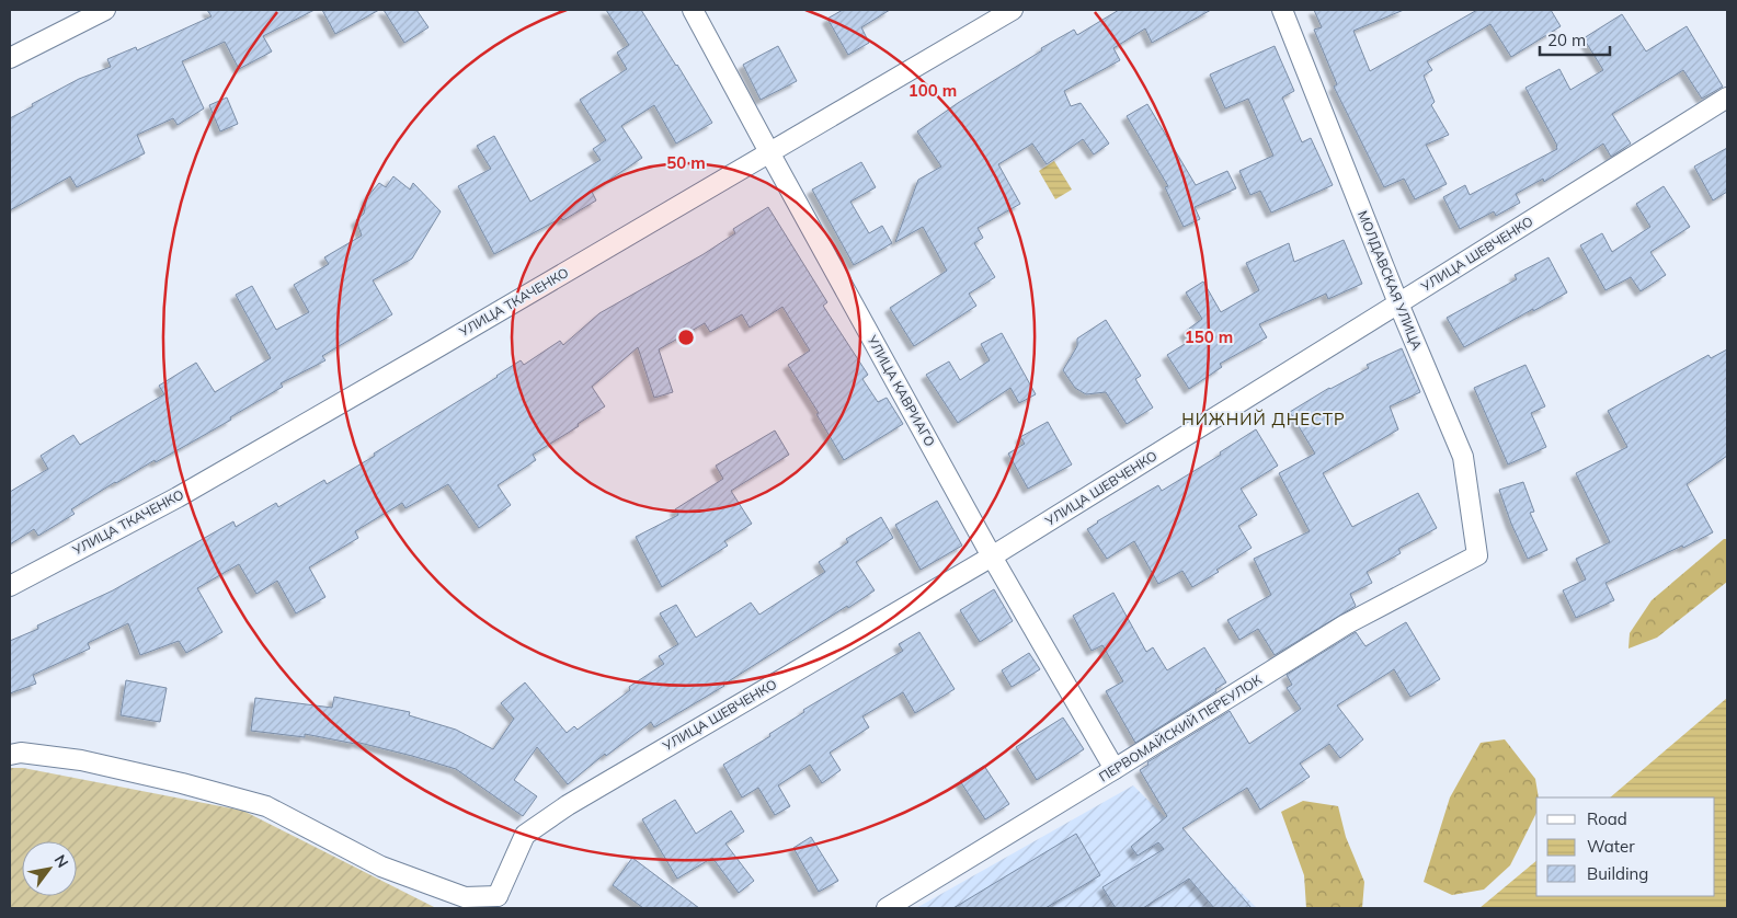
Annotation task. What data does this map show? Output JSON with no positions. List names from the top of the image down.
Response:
{
  "streets": {
    "street": [
      "УЛИЦА ШЕВЧЕНКО",
      "МОЛДАВСКАЯ УЛИЦА",
      "УЛИЦА ТКАЧЕНКО",
      "УЛИЦА КАВРИАГО",
      "ПЕРВОМАЙСКИЙ ПЕРЕУЛОК"
    ]
  },
  "crossings": [
    ["УЛИЦА ШЕВЧЕНКО", "МОЛДАВСКАЯ УЛИЦА"],
    ["УЛИЦА ШЕВЧЕНКО", "УЛИЦА КАВРИАГО"],
    ["МОЛДАВСКАЯ УЛИЦА", "ПЕРВОМАЙСКИЙ ПЕРЕУЛОК"],
    ["УЛИЦА ТКАЧЕНКО", "УЛИЦА КАВРИАГО"],
    ["УЛИЦА КАВРИАГО", "ПЕРВОМАЙСКИЙ ПЕРЕУЛОК"]
  ],
  "districts": ["НИЖНИЙ ДНЕСТР"],
  "legend": ["Road", "Water", "Building"],
  "scale_bar": "20 m",
  "north": "top right",
  "rings": ["100 m", "50 m", "150 m"]
}
